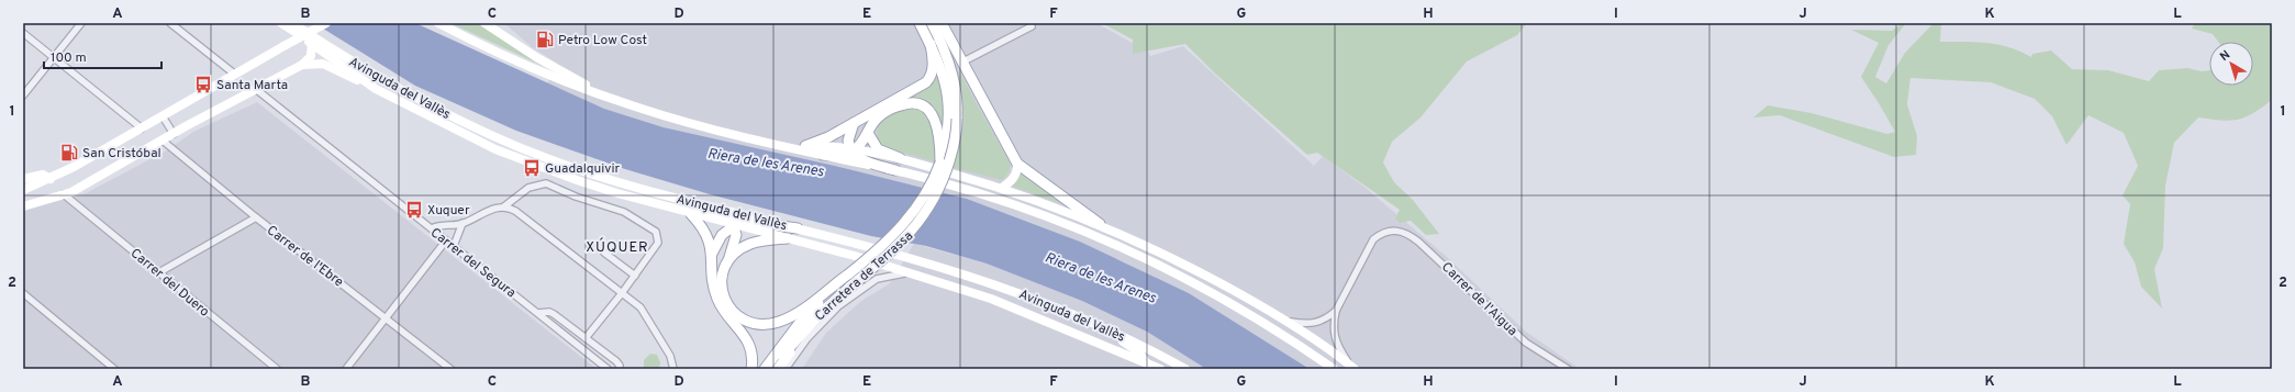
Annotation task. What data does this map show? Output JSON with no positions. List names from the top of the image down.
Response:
{
  "streets": {
    "main road": ["Avinguda del Vallès", "Carretera de Terrassa"],
    "street": [
      "Carrer de l'Ebre",
      "Carrer del Segura",
      "Carrer del Duero",
      "Carrer de l'Aigua"
    ]
  },
  "districts": ["XÚQUER"],
  "water": ["Riera de les Arenes"],
  "places": {
    "fuel station": ["Petro Low Cost", "San Cristóbal"],
    "bus stop": ["Santa Marta", "Guadalquivir", "Xuquer"]
  },
  "scale_bar": "100 m",
  "north": "top left",
  "grid": {
    "columns": [
      "A",
      "B",
      "C",
      "D",
      "E",
      "F",
      "G",
      "H",
      "I",
      "J",
      "K",
      "L"
    ],
    "rows": ["1", "2"]
  }
}
